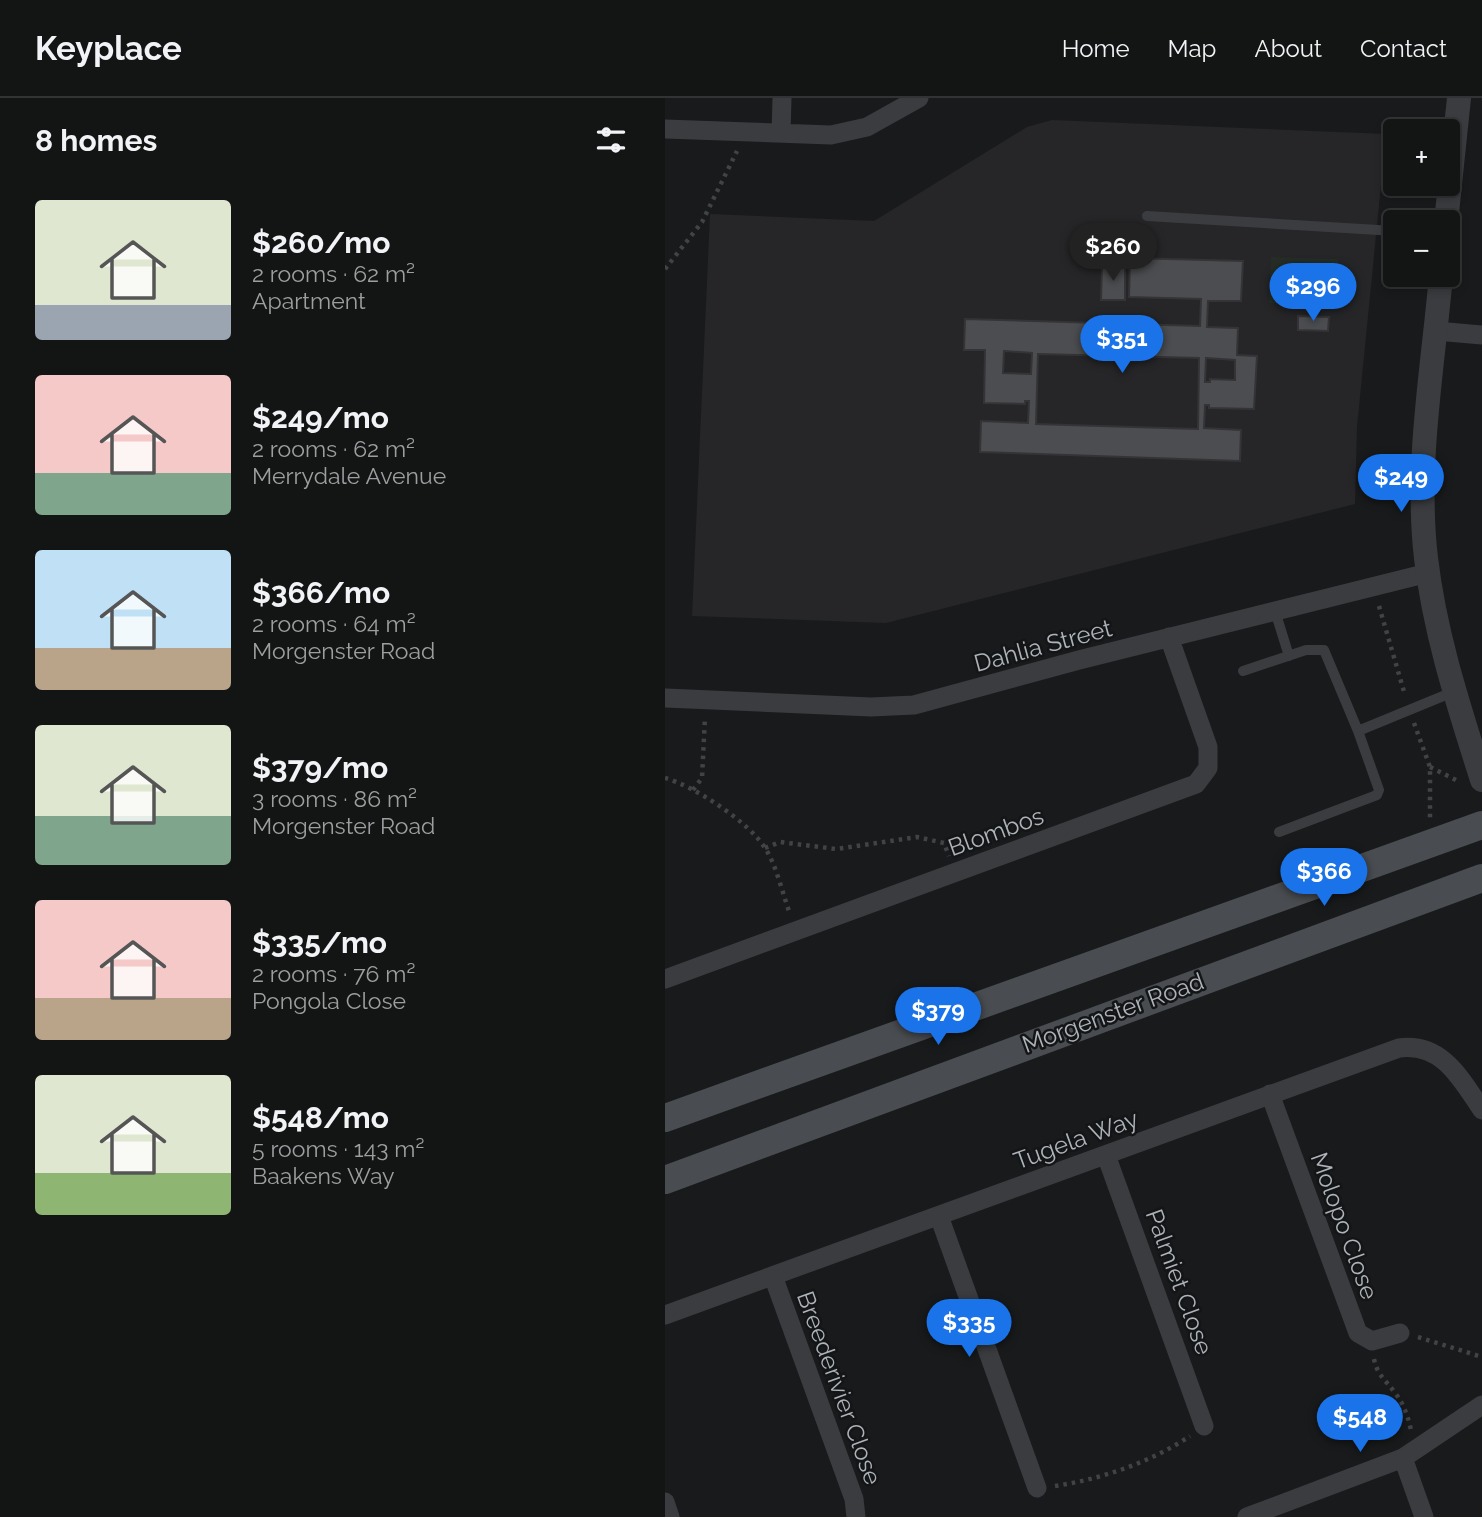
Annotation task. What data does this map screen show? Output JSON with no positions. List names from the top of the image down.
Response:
{
  "streets": {
    "main road": ["Morgenster Road"],
    "street": [
      "Dahlia Street",
      "Blombos",
      "Tugela Way",
      "Molopo Close",
      "Palmiet Close",
      "Breederivier Close"
    ]
  },
  "crossings": [
    ["Dahlia Street", "Blombos"],
    ["Tugela Way", "Molopo Close"],
    ["Tugela Way", "Palmiet Close"],
    ["Tugela Way", "Breederivier Close"]
  ],
  "page": {
    "header": "Keyplace",
    "nav": [
      "Home",
      "Map",
      "About",
      "Contact"
    ],
    "heading": "8 homes",
    "map_buttons": ["+", "−"],
    "list": [
      {
        "name": "$260/mo",
        "note": "2 rooms · 62 m² · Apartment"
      },
      {
        "name": "$249/mo",
        "note": "2 rooms · 62 m² · Merrydale Avenue"
      },
      {
        "name": "$366/mo",
        "note": "2 rooms · 64 m² · Morgenster Road"
      },
      {
        "name": "$379/mo",
        "note": "3 rooms · 86 m² · Morgenster Road"
      },
      {
        "name": "$335/mo",
        "note": "2 rooms · 76 m² · Pongola Close"
      },
      {
        "name": "$548/mo",
        "note": "5 rooms · 143 m² · Baakens Way"
      }
    ],
    "price": [
      "$260",
      "$296",
      "$351",
      "$249",
      "$366",
      "$379",
      "$335",
      "$548"
    ]
  }
}
